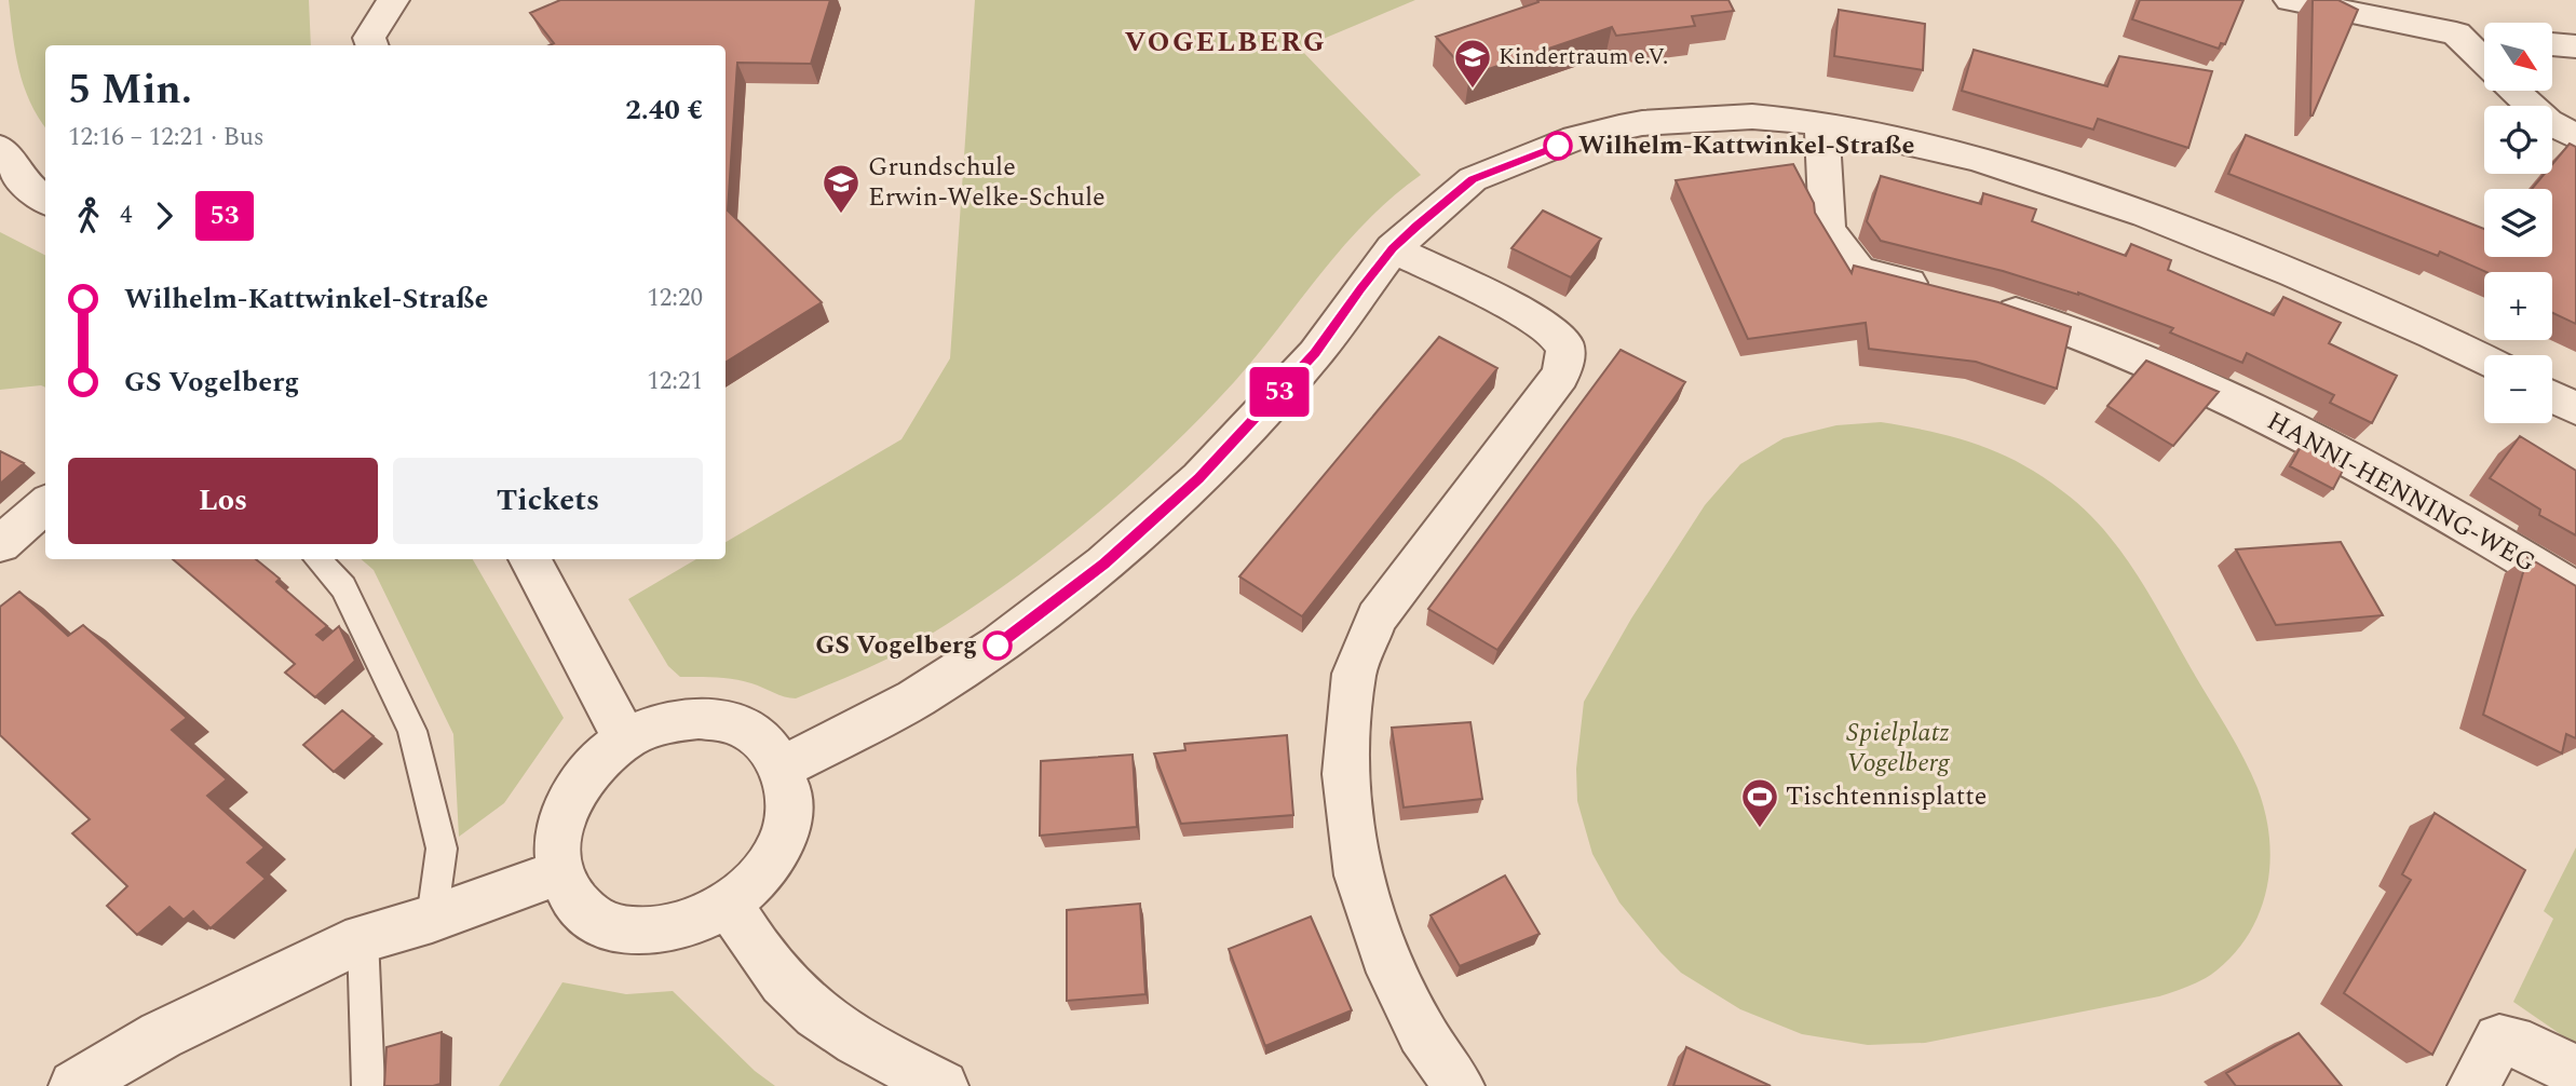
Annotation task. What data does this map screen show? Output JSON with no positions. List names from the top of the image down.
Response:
{
  "streets": {
    "street": ["HANNI-HENNING-WEG"]
  },
  "districts": ["VOGELBERG"],
  "parks": ["Spielplatz Vogelberg"],
  "places": {
    "school or university": ["Kindertraum e.V.", "Grundschule Erwin-Welke-Schule"],
    "other": ["Wilhelm-Kattwinkel-Straße", "GS Vogelberg"],
    "sports": ["Tischtennisplatte"]
  },
  "lines": ["bus line 53"],
  "north": "bottom right",
  "page": {
    "on_map": "53",
    "map_buttons": ["+", "−"],
    "heading": ["5 Min.", "12:16 – 12:21 · Bus", "2.40 €"],
    "legs": ["4", "53"],
    "list": [
      {
        "name": "Wilhelm-Kattwinkel-Straße",
        "value": "12:20"
      },
      {
        "name": "GS Vogelberg",
        "value": "12:21"
      }
    ],
    "buttons": ["Los", "Tickets"]
  }
}
